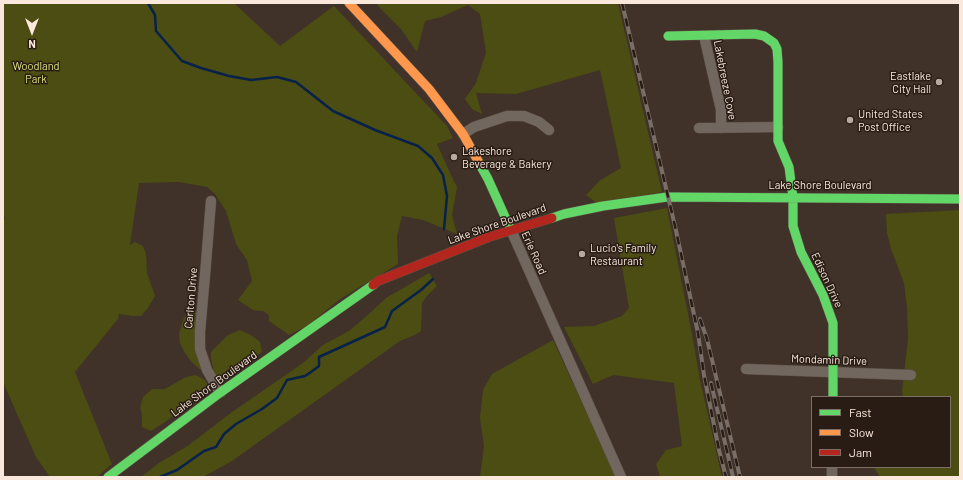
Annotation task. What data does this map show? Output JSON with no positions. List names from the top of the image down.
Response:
{
  "streets": {
    "main road": [
      "Lakebreeze Cove",
      "Lake Shore Boulevard",
      "Erie Road",
      "Edison Drive"
    ],
    "street": ["Carlton Drive", "Mondamin Drive"]
  },
  "crossings": [
    ["Lakebreeze Cove", "Lake Shore Boulevard"],
    ["Lakebreeze Cove", "Edison Drive"],
    ["Lake Shore Boulevard", "Erie Road"],
    ["Lake Shore Boulevard", "Edison Drive"],
    ["Lake Shore Boulevard", "Carlton Drive"],
    ["Edison Drive", "Mondamin Drive"]
  ],
  "parks": ["Woodland Park"],
  "places": [
    "Eastlake City Hall",
    "United States Post Office",
    "Lakeshore Beverage & Bakery",
    "Lucio's Family Restaurant"
  ],
  "legend": ["Fast", "Slow", "Jam"],
  "north": "bottom"
}
